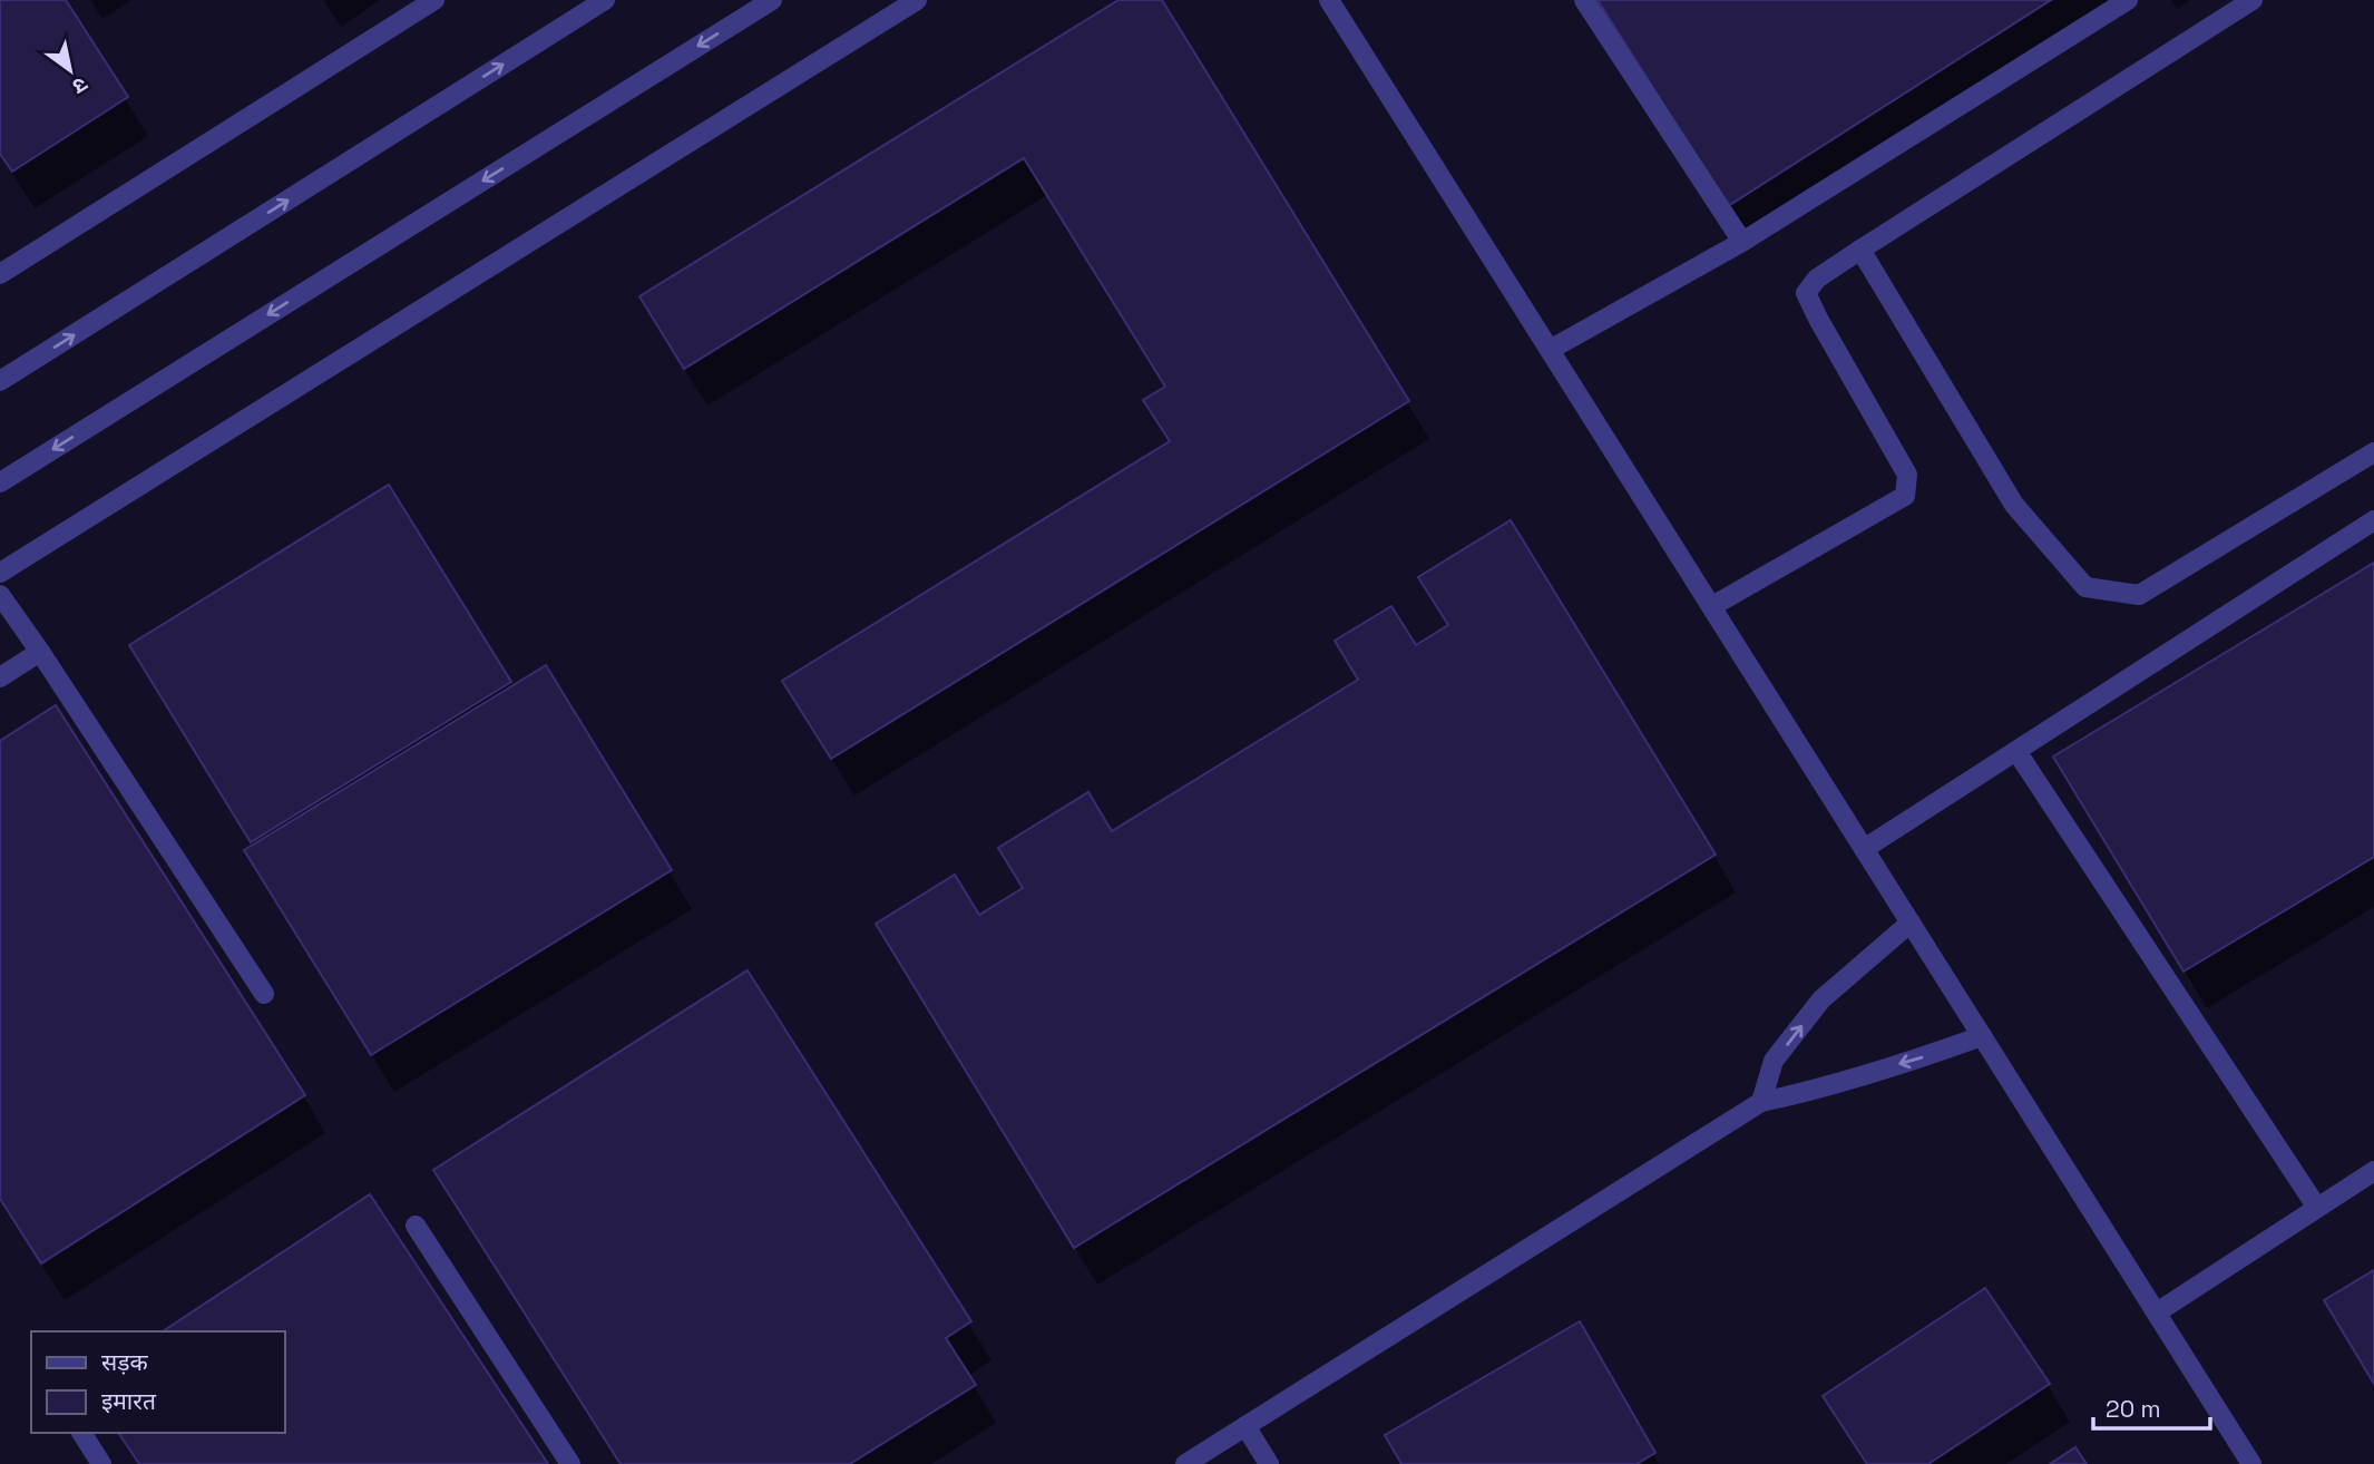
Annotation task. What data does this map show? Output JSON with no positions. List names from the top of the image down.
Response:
{
  "legend": ["सड़क", "इमारत"],
  "scale_bar": "20 m",
  "north": "bottom right"
}
